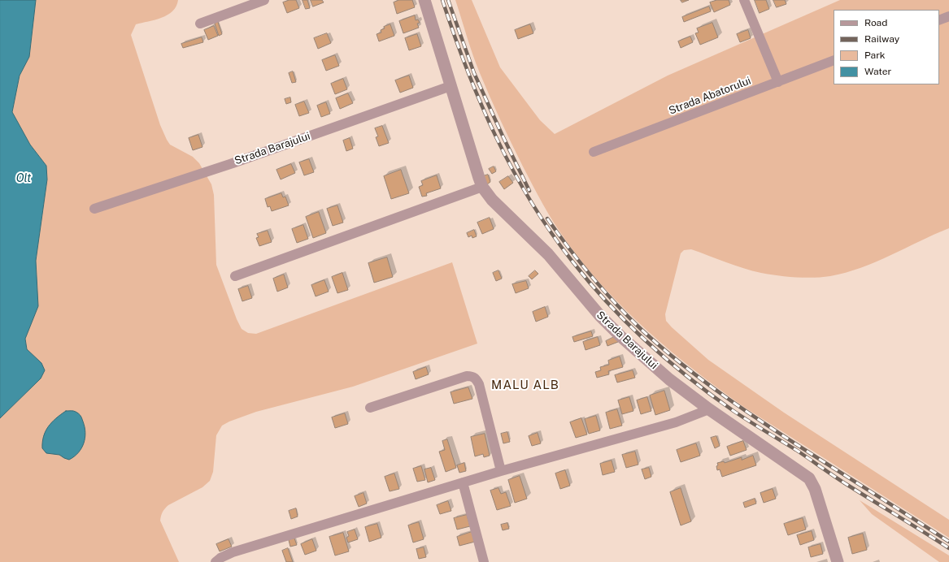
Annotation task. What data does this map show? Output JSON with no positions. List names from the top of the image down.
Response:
{
  "streets": {
    "street": ["Strada Abatorului", "Strada Barajului"]
  },
  "districts": ["MALU ALB"],
  "water": ["Olt"],
  "legend": [
    "Road",
    "Railway",
    "Park",
    "Water"
  ]
}
